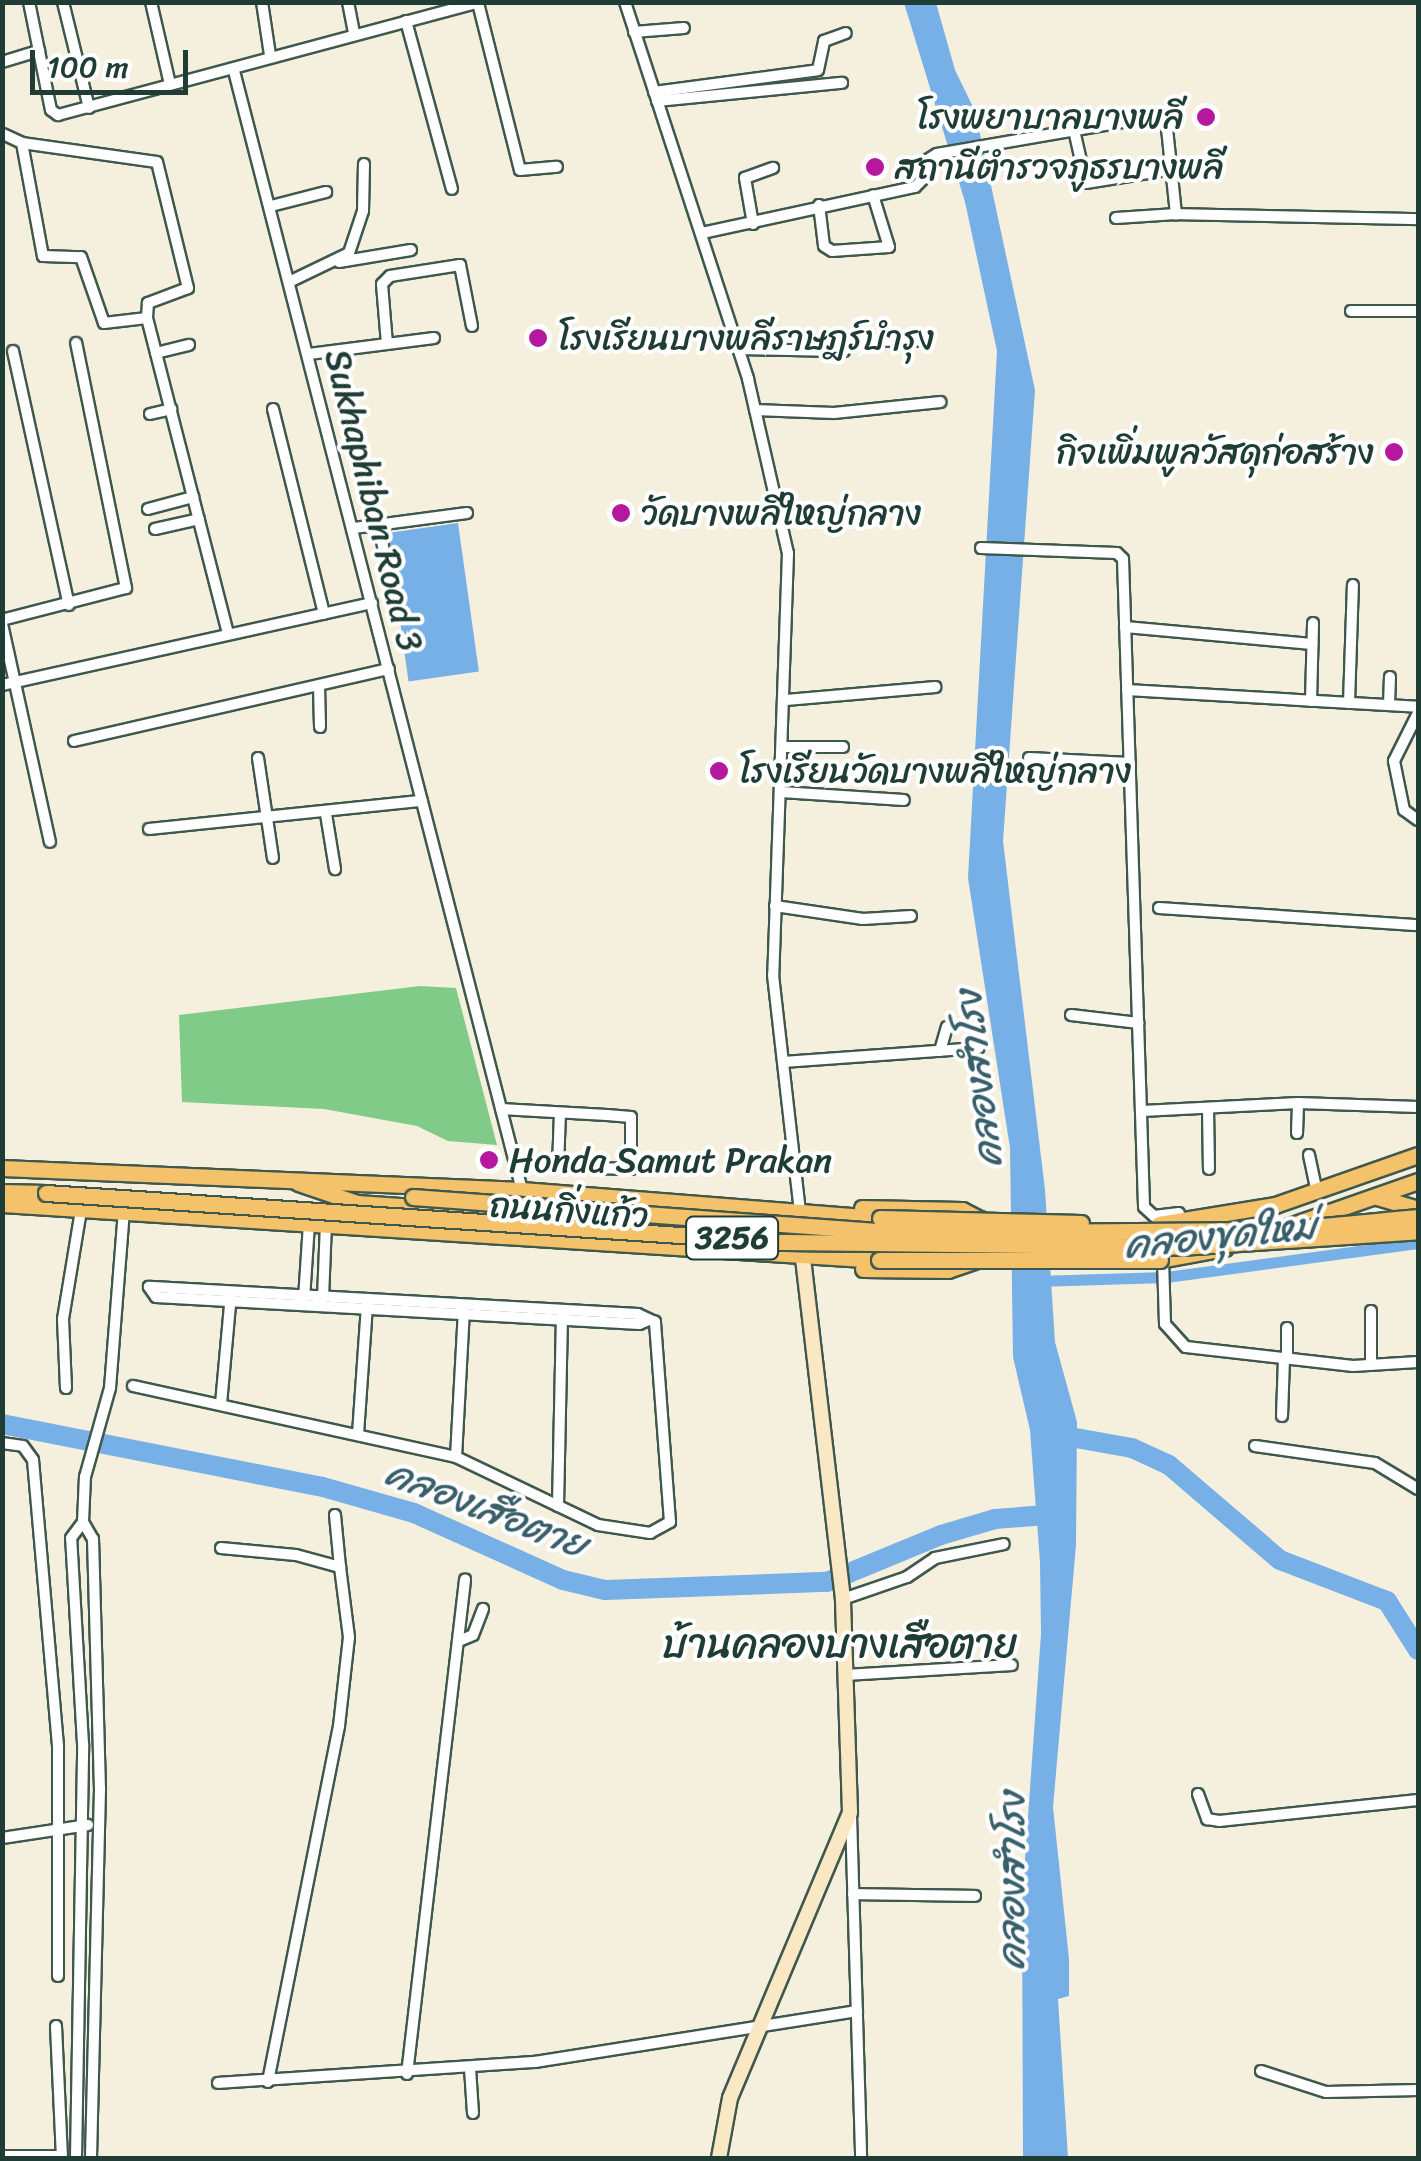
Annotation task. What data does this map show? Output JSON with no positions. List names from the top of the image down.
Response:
{
  "streets": {
    "main road": ["ถนนกิ่งแก้ว", "3256"],
    "street": ["Sukhaphiban Road 3"]
  },
  "crossings": [
    ["Sukhaphiban Road 3", "ถนนกิ่งแก้ว"],
    ["ถนนกิ่งแก้ว", "3256"]
  ],
  "districts": ["บ้านคลองบางเสือตาย"],
  "water": ["คลองสำโรง", "คลองขุดใหม่", "คลองเสือตาย"],
  "places": [
    "โรงพยาบาลบางพลี",
    "สถานีตำรวจภูธรบางพลี",
    "โรงเรียนบางพลีราษฎร์บำรุง",
    "กิจเพิ่มพูลวัสดุก่อสร้าง",
    "วัดบางพลีใหญ่กลาง",
    "โรงเรียนวัดบางพลีใหญ่กลาง",
    "Honda Samut Prakan"
  ],
  "scale_bar": "100 m"
}
